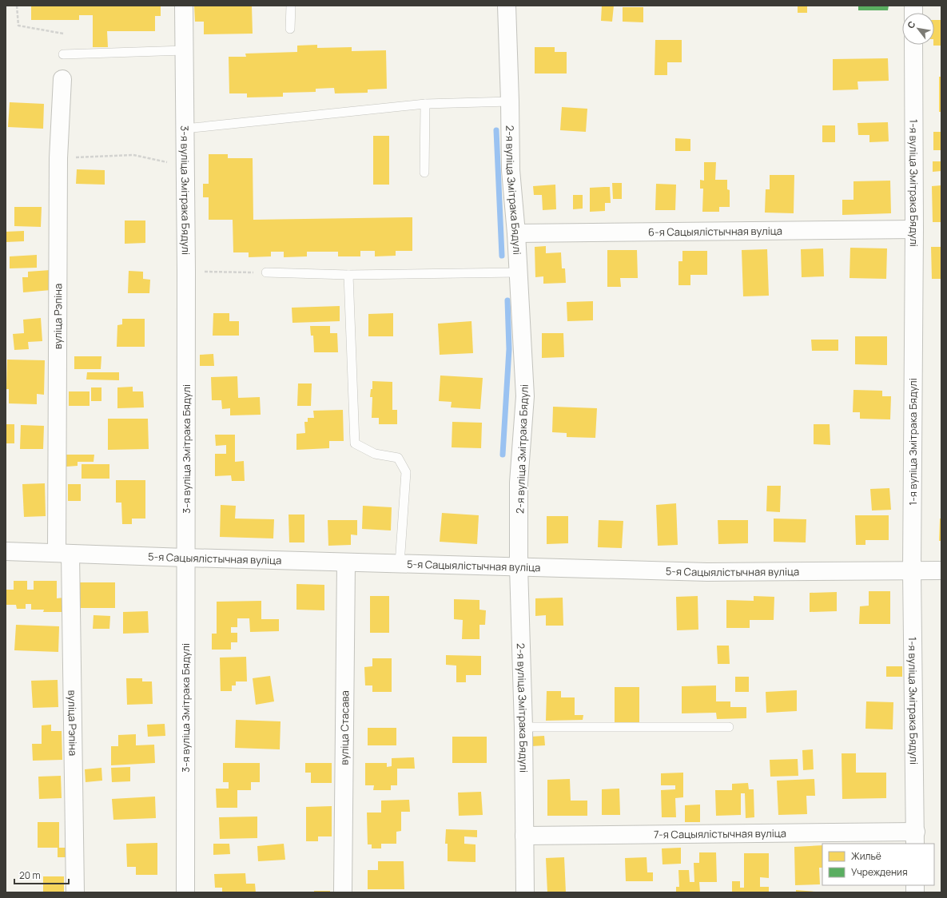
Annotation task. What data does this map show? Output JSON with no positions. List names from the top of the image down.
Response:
{
  "streets": {
    "street": [
      "1-я вуліца Змітрака Бядулі",
      "3-я вуліца Змітрака Бядулі",
      "2-я вуліца Змітрака Бядулі",
      "6-я Сацыялістычная вуліца",
      "вуліца Рэпіна",
      "5-я Сацыялістычная вуліца",
      "вуліца Стасава",
      "7-я Сацыялістычная вуліца"
    ]
  },
  "crossings": [
    ["1-я вуліца Змітрака Бядулі", "6-я Сацыялістычная вуліца"],
    ["1-я вуліца Змітрака Бядулі", "5-я Сацыялістычная вуліца"],
    ["1-я вуліца Змітрака Бядулі", "7-я Сацыялістычная вуліца"],
    ["3-я вуліца Змітрака Бядулі", "5-я Сацыялістычная вуліца"],
    ["2-я вуліца Змітрака Бядулі", "6-я Сацыялістычная вуліца"],
    ["2-я вуліца Змітрака Бядулі", "5-я Сацыялістычная вуліца"],
    ["2-я вуліца Змітрака Бядулі", "7-я Сацыялістычная вуліца"],
    ["вуліца Рэпіна", "5-я Сацыялістычная вуліца"],
    ["5-я Сацыялістычная вуліца", "вуліца Стасава"]
  ],
  "legend": ["Жильё", "Учреждения"],
  "scale_bar": "20 m",
  "north": "top left"
}
